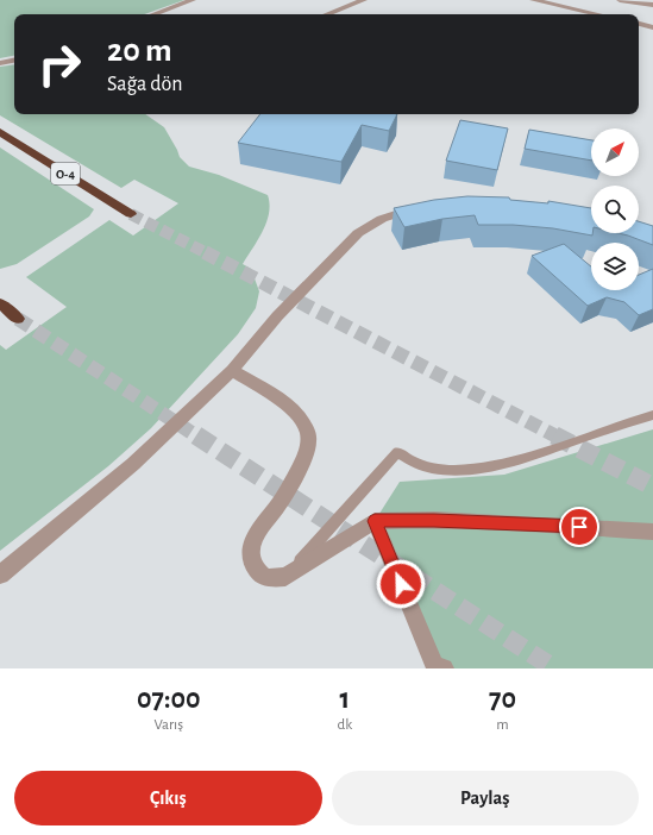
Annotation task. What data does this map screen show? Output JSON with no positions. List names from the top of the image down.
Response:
{
  "streets": {
    "highway": ["O-4"]
  },
  "north": "top right",
  "page": {
    "turn": ["20 m", "Sağa dön"],
    "eta": [
      "07:00",
      "Varış",
      "1",
      "dk",
      "70",
      "m"
    ],
    "buttons": ["Çıkış", "Paylaş"]
  }
}
